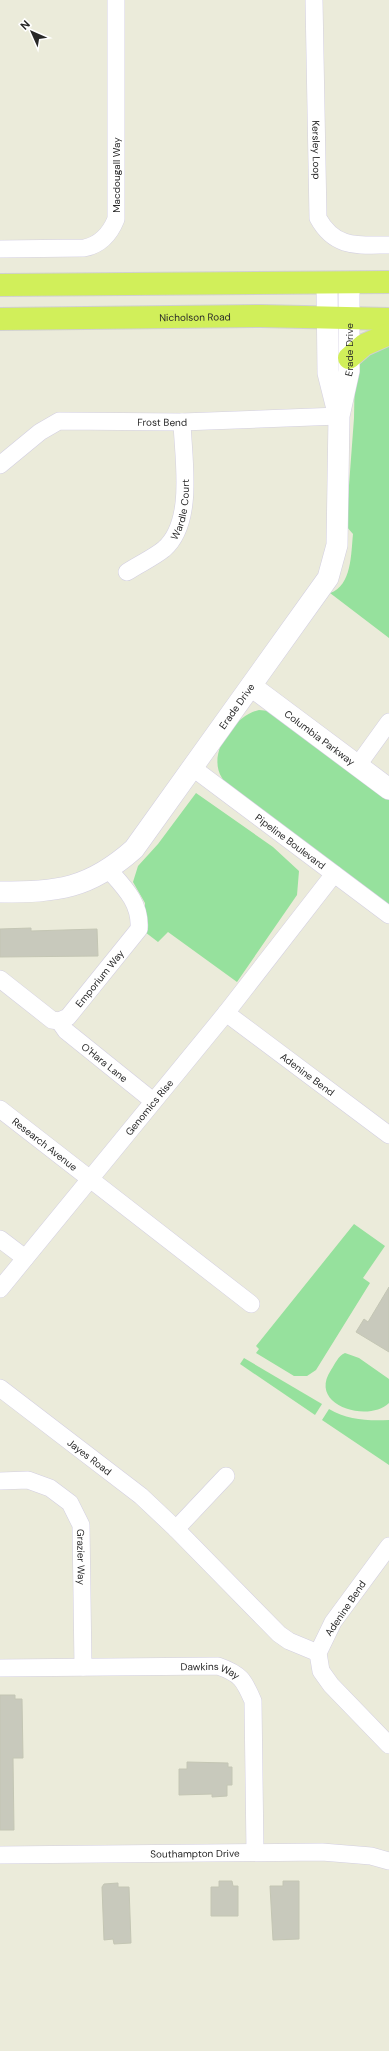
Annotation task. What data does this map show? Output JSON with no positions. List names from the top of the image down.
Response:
{
  "streets": {
    "main road": ["Nicholson Road"],
    "street": [
      "Kersley Loop",
      "Macdougall Way",
      "Erade Drive",
      "Frost Bend",
      "Wardle Court",
      "Columbia Parkway",
      "Pipeline Boulevard",
      "Emporium Way",
      "O'Hara Lane",
      "Adenine Bend",
      "Genomics Rise",
      "Research Avenue",
      "Jayes Road",
      "Grazier Way",
      "Dawkins Way",
      "Southampton Drive"
    ]
  },
  "crossings": [
    ["Nicholson Road", "Erade Drive"],
    ["Erade Drive", "Frost Bend"],
    ["Erade Drive", "Columbia Parkway"],
    ["Erade Drive", "Pipeline Boulevard"],
    ["Erade Drive", "Emporium Way"],
    ["Frost Bend", "Wardle Court"],
    ["Pipeline Boulevard", "Genomics Rise"],
    ["Emporium Way", "O'Hara Lane"],
    ["O'Hara Lane", "Genomics Rise"],
    ["Adenine Bend", "Genomics Rise"],
    ["Adenine Bend", "Jayes Road"],
    ["Genomics Rise", "Research Avenue"],
    ["Grazier Way", "Dawkins Way"],
    ["Dawkins Way", "Southampton Drive"]
  ],
  "north": "top left"
}
